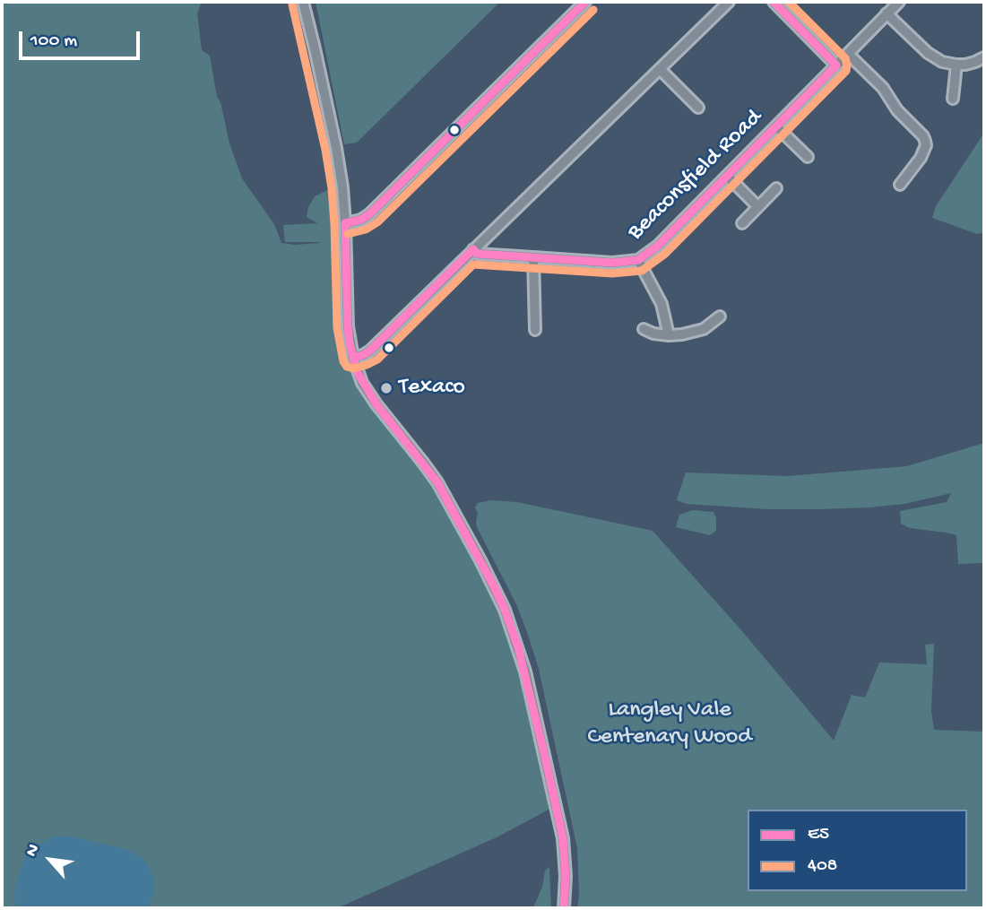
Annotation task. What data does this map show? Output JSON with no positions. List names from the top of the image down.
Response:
{
  "streets": {
    "street": ["Beaconsfield Road"]
  },
  "parks": ["Langley Vale Centenary Wood"],
  "places": ["Texaco"],
  "lines": ["transit line E5", "transit line 408"],
  "legend": ["E5", "408"],
  "scale_bar": "100 m",
  "north": "top left"
}
